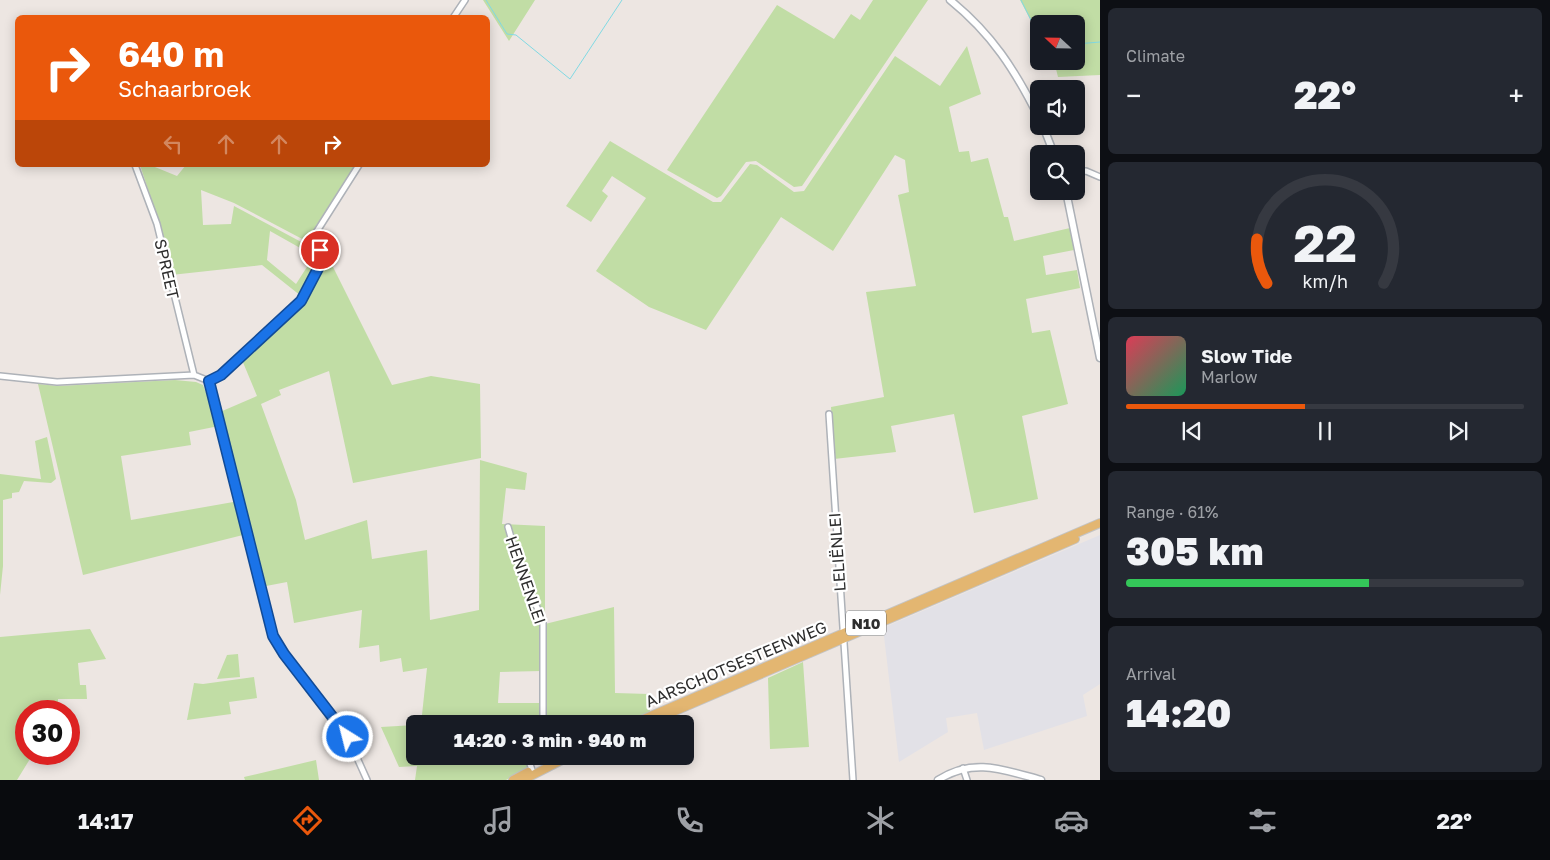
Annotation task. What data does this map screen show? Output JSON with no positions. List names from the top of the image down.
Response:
{
  "streets": {
    "main road": ["N10", "AARSCHOTSESTEENWEG"],
    "street": ["SPREET", "LELIËNLEI", "HENNENLEI"]
  },
  "crossings": [
    ["LELIËNLEI", "AARSCHOTSESTEENWEG"]
  ],
  "north": "left",
  "page": {
    "tile": [
      "Climate",
      ["Range · 61%", "305 km"],
      ["Arrival", "14:20"]
    ],
    "turn": ["640 m", "Schaarbroek"],
    "heat": ["−", "22°", "+"],
    "song": ["Slow Tide", "Marlow"],
    "limit": "30",
    "trip": "14:20 · 3 min · 940 m",
    "tabs": ["14:17", "22°"],
    "gauge": ["22", "km/h"]
  }
}
